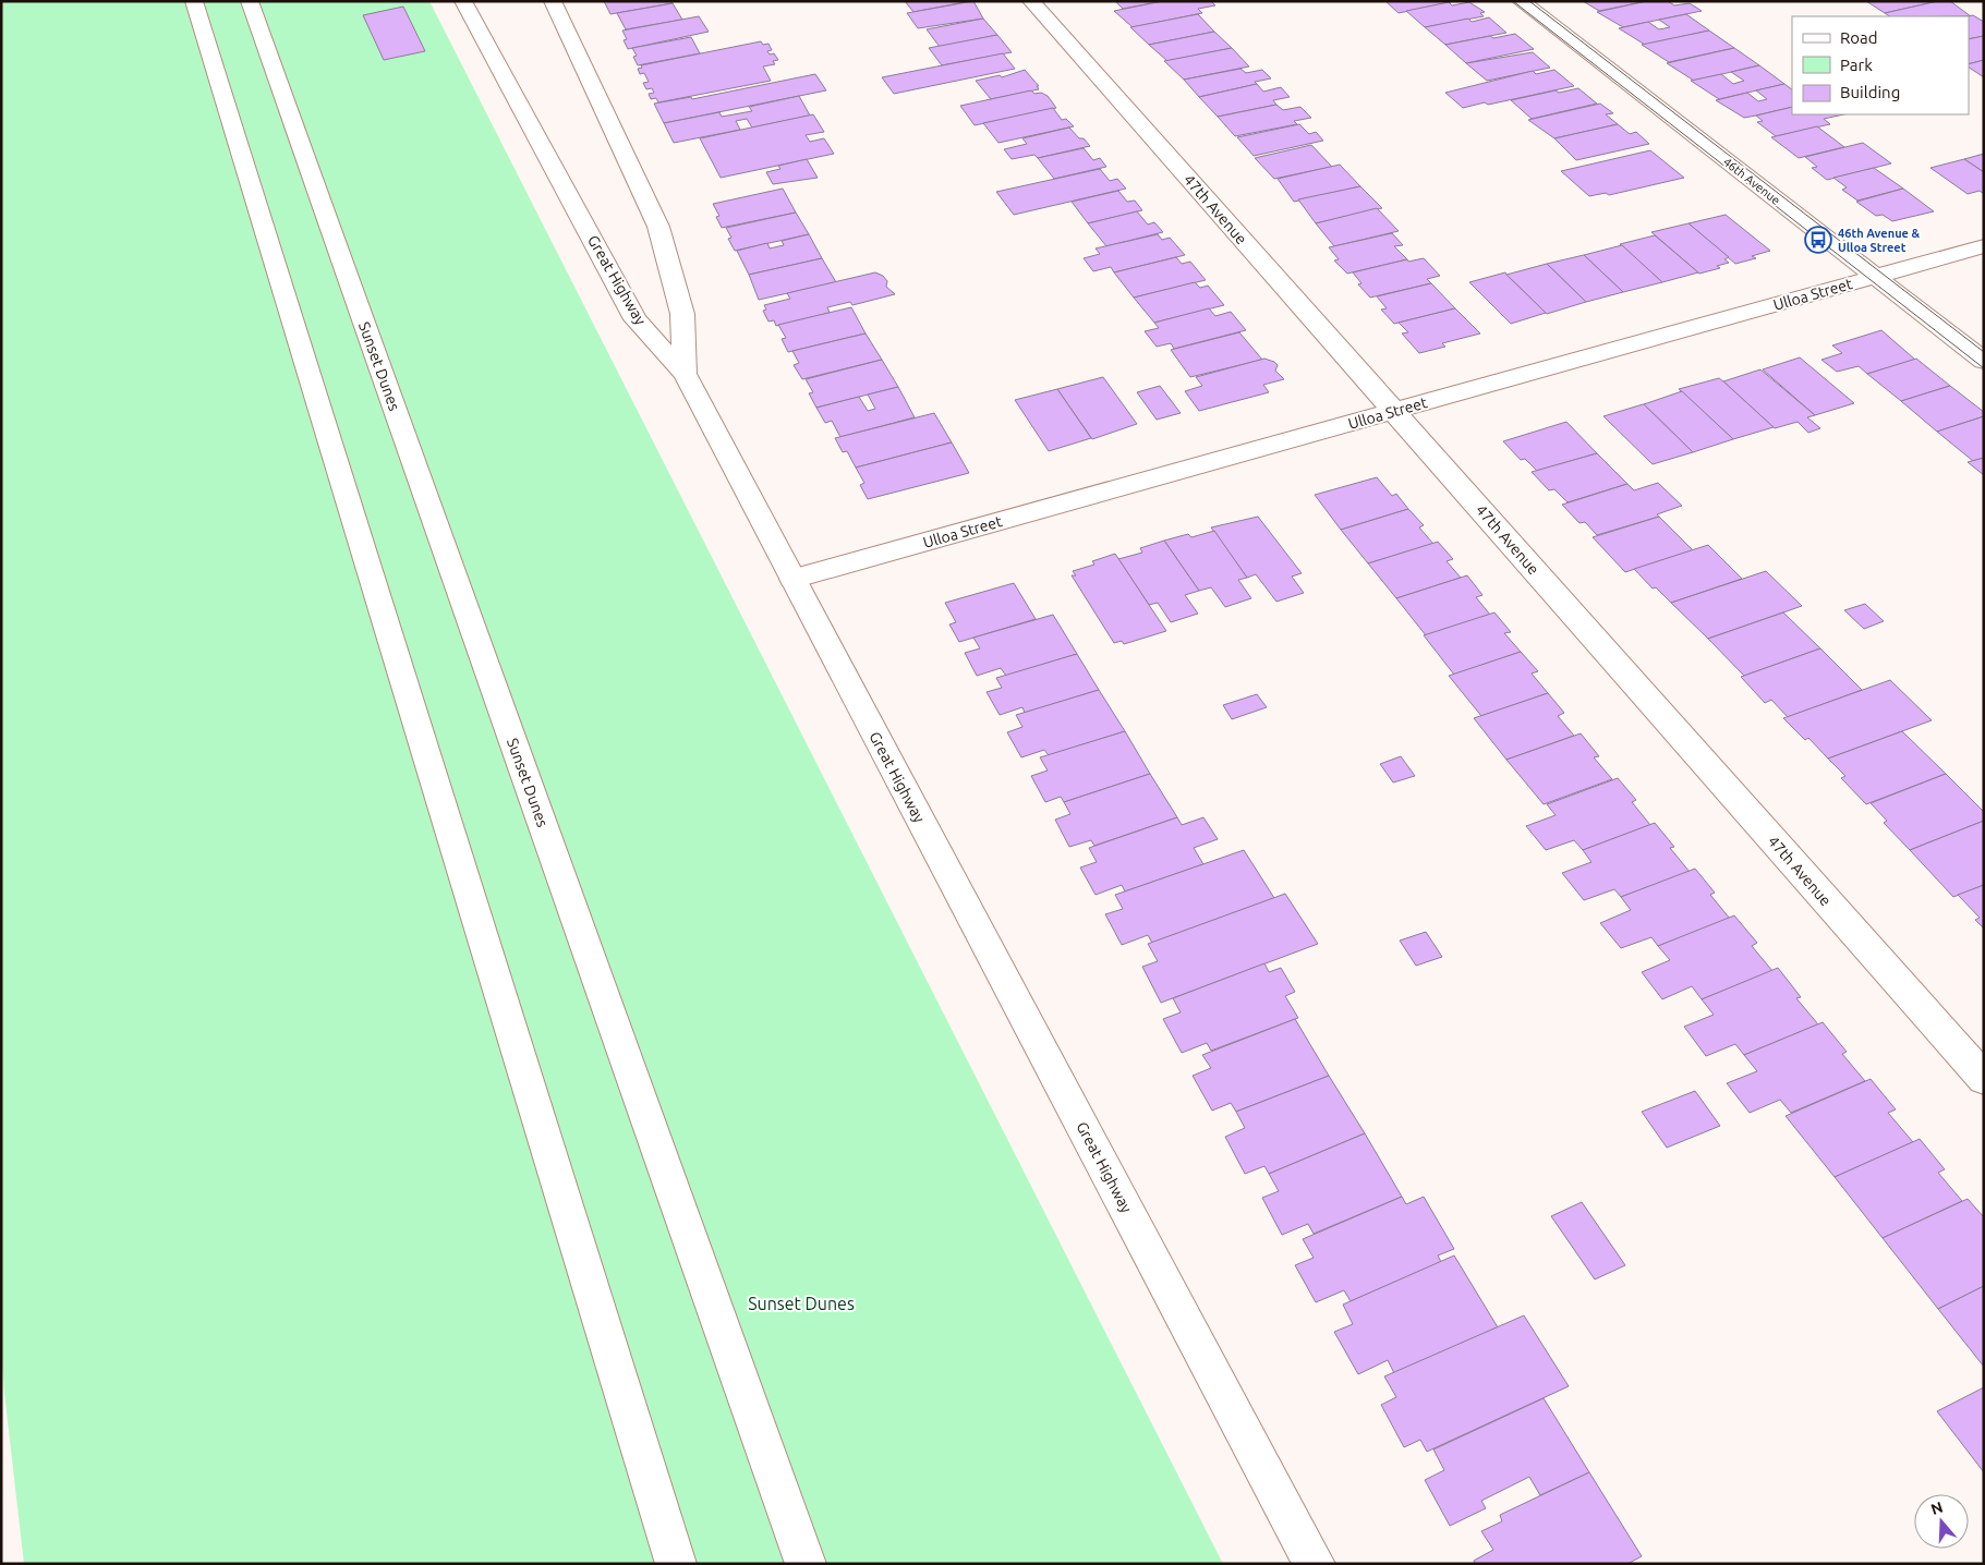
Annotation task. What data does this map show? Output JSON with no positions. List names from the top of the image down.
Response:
{
  "streets": {
    "street": [
      "46th Avenue",
      "47th Avenue",
      "Great Highway",
      "Ulloa Street",
      "Sunset Dunes"
    ]
  },
  "crossings": [
    ["46th Avenue", "Ulloa Street"],
    ["47th Avenue", "Ulloa Street"],
    ["Great Highway", "Ulloa Street"]
  ],
  "parks": ["Sunset Dunes"],
  "places": {
    "bus stop": ["46th Avenue & Ulloa Street"]
  },
  "legend": ["Road", "Park", "Building"],
  "north": "top"
}
